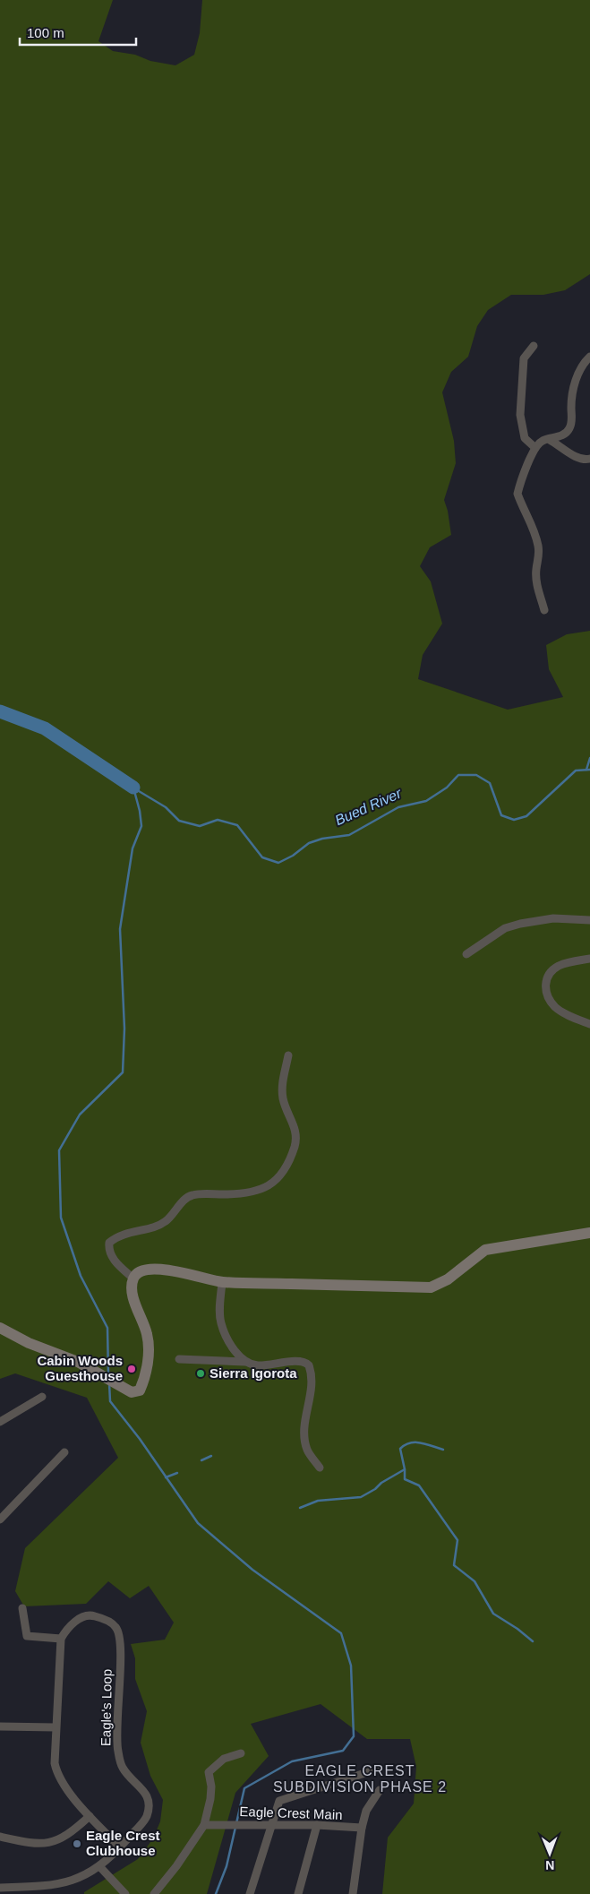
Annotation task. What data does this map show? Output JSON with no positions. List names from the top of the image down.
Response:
{
  "streets": {
    "street": ["Eagle's Loop", "Eagle Crest Main"]
  },
  "districts": ["EAGLE CREST SUBDIVISION PHASE 2"],
  "water": ["Bued River"],
  "places": ["Cabin Woods Guesthouse", "Sierra Igorota", "Eagle Crest Clubhouse"],
  "scale_bar": "100 m",
  "north": "bottom"
}
